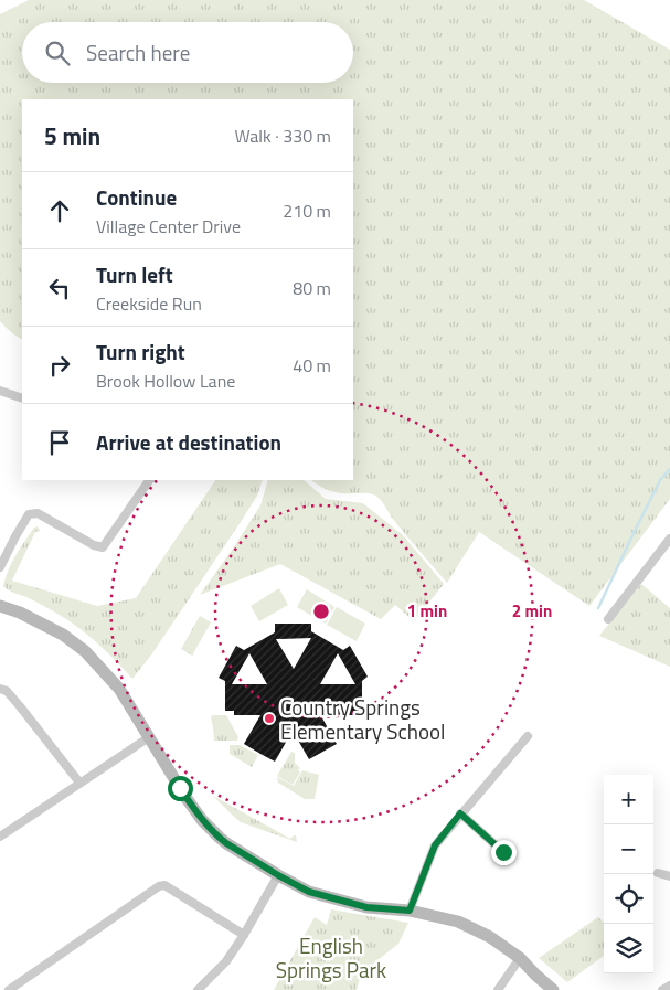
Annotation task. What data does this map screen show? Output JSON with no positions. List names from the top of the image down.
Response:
{
  "parks": ["English Springs Park"],
  "places": ["Country Springs Elementary School"],
  "page": {
    "search": "Search here",
    "heading": ["5 min", "Walk · 330 m"],
    "list": [
      ["Continue", "Village Center Drive", "210 m"],
      ["Turn left", "Creekside Run", "80 m"],
      ["Turn right", "Brook Hollow Lane", "40 m"],
      "Arrive at destination"
    ],
    "map_buttons": ["+", "−"]
  },
  "rings": ["1 min", "2 min"]
}
